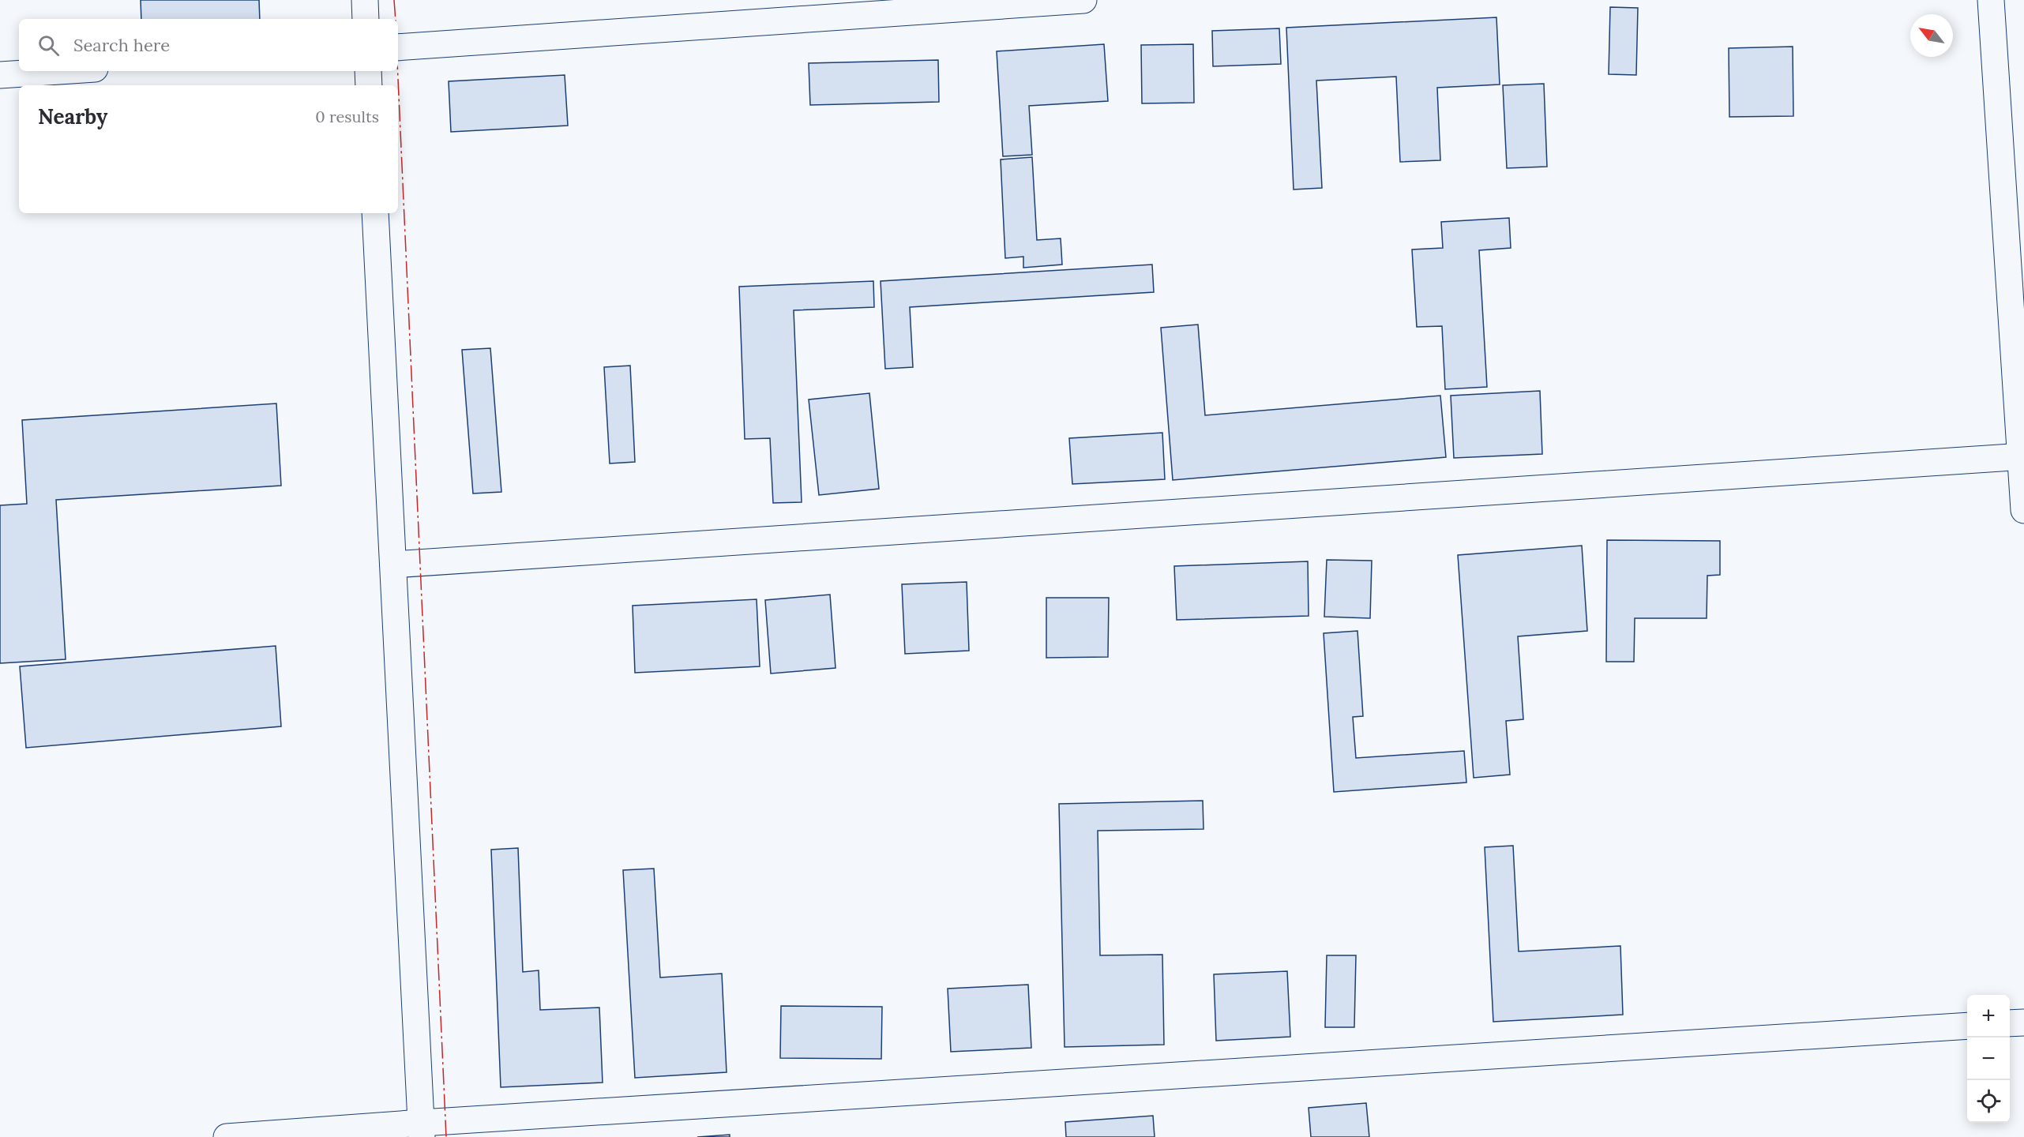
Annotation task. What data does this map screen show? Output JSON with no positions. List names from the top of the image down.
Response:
{
  "north": "top left",
  "page": {
    "search": "Search here",
    "heading": ["Nearby", "0 results"],
    "map_buttons": ["+", "−"]
  }
}
